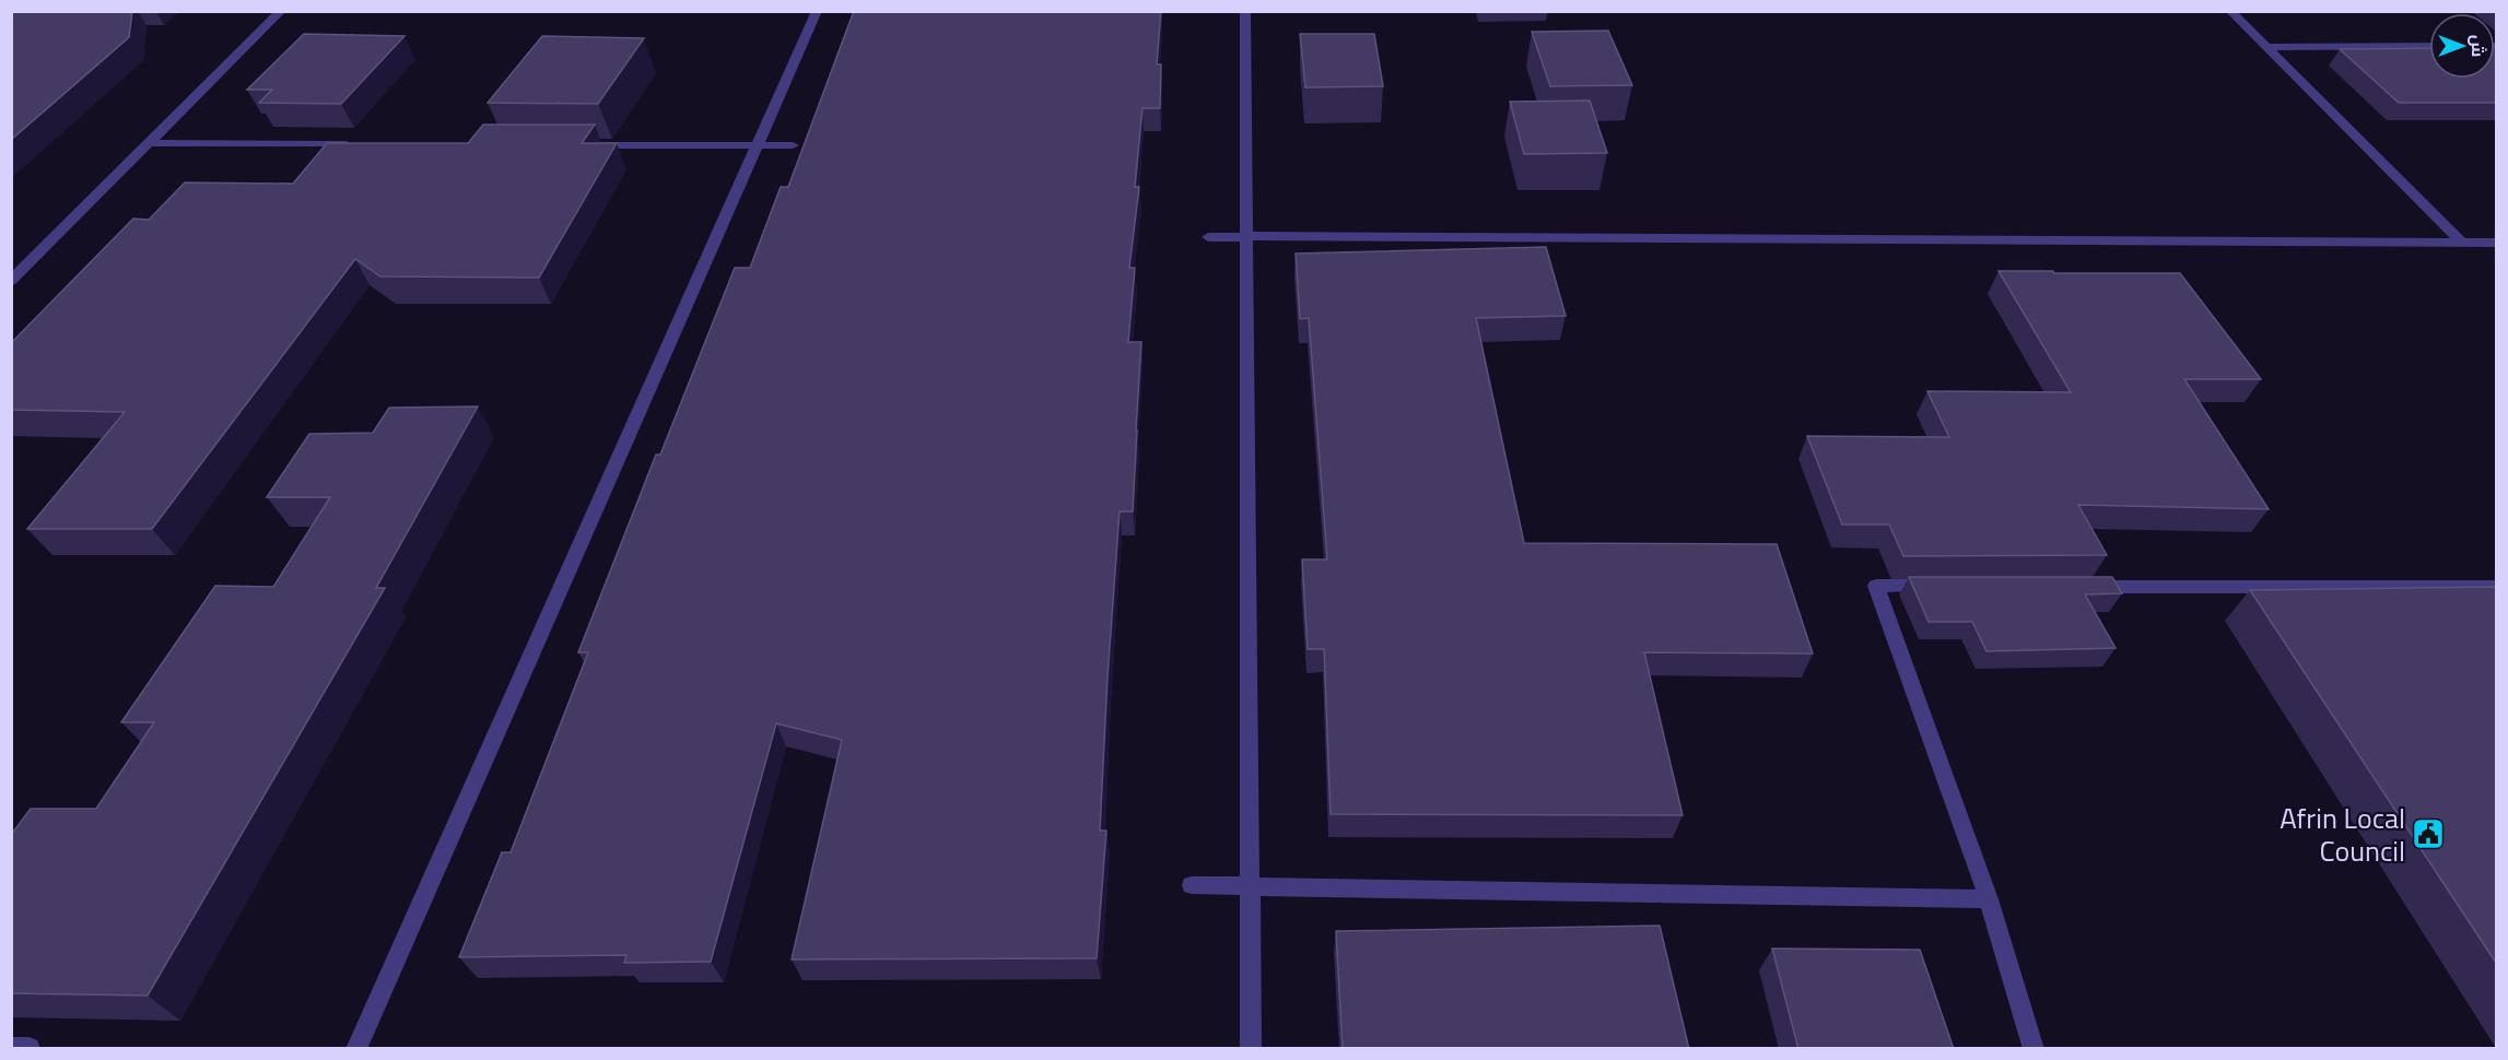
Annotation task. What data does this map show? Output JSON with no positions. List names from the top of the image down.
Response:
{
  "places": {
    "public building": ["Afrin Local Council"]
  },
  "north": "right"
}
